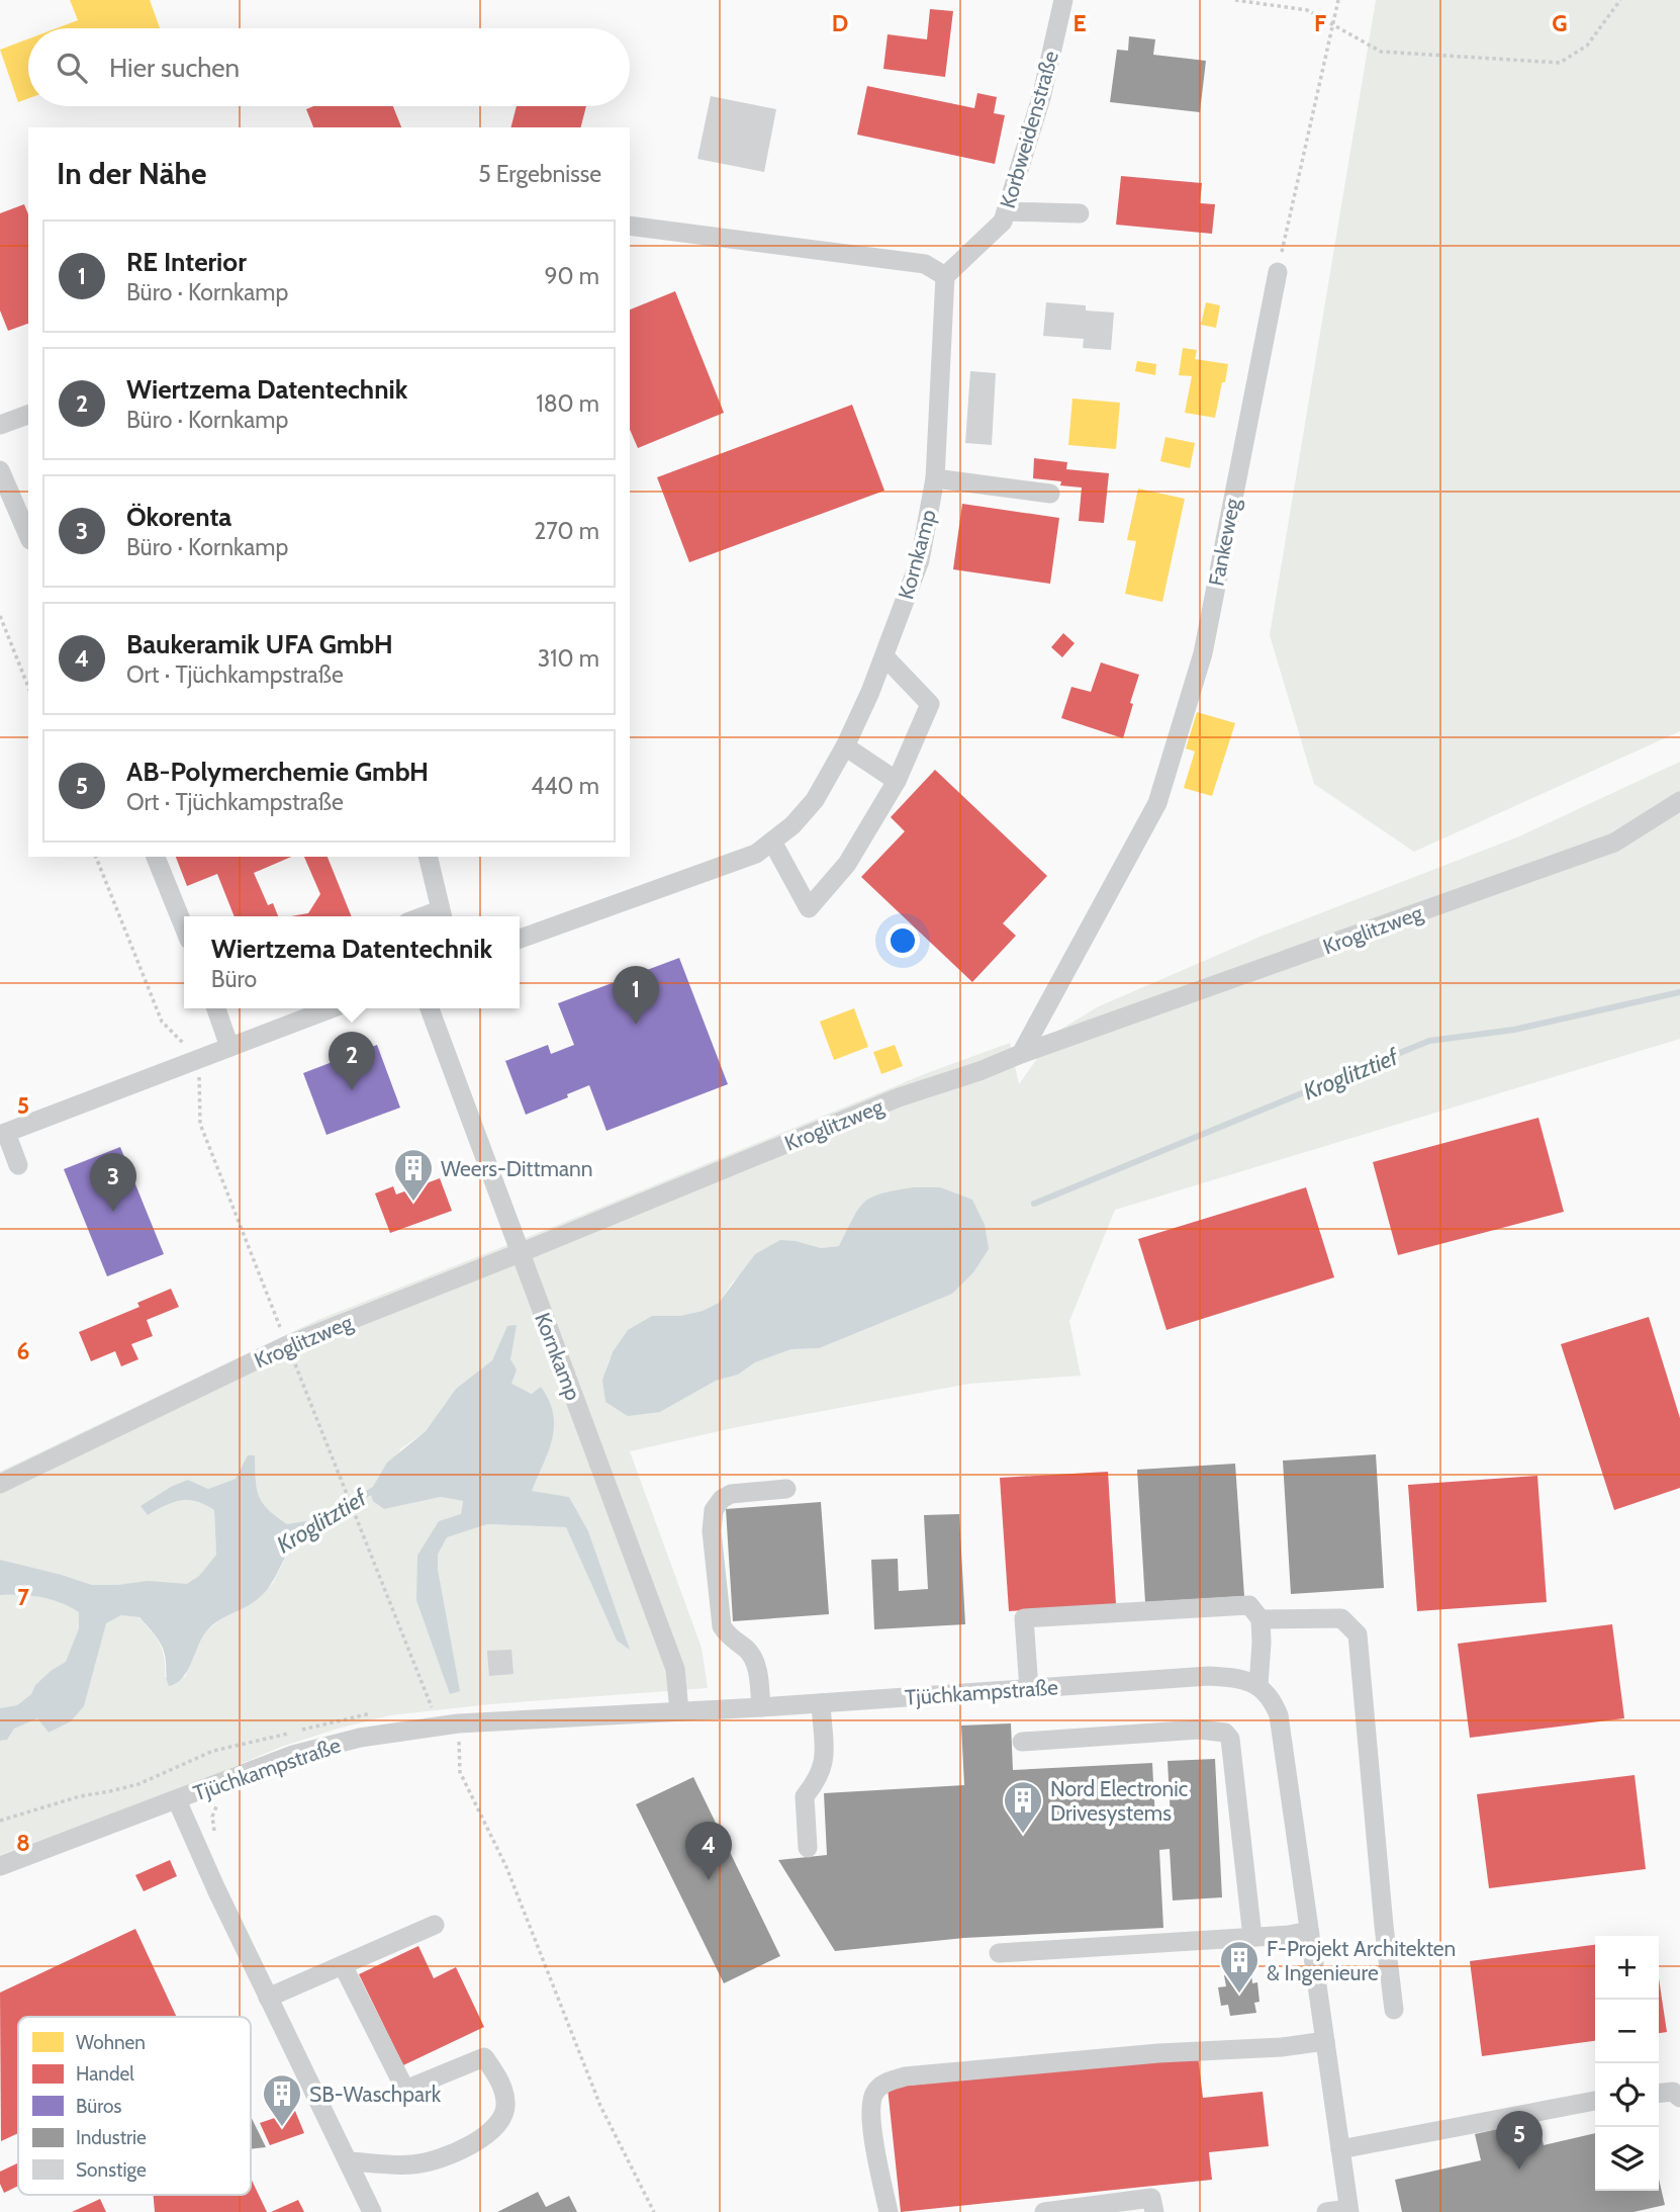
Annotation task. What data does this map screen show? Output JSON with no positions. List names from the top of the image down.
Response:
{
  "streets": {
    "street": [
      "Korbweidenstraße",
      "Fankeweg",
      "Kornkamp",
      "Kroglitzweg",
      "Tjüchkampstraße"
    ]
  },
  "crossings": [
    ["Korbweidenstraße", "Kornkamp"],
    ["Fankeweg", "Kroglitzweg"],
    ["Kornkamp", "Kroglitzweg"],
    ["Kornkamp", "Tjüchkampstraße"]
  ],
  "water": ["Kroglitztief"],
  "places": {
    "building": [
      "Weers-Dittmann",
      "Nord Electronic Drivesystems",
      "F-Projekt Architekten & Ingenieure",
      "SB-Waschpark"
    ]
  },
  "legend": [
    "Wohnen",
    "Handel",
    "Büros",
    "Industrie",
    "Sonstige"
  ],
  "page": {
    "search": "Hier suchen",
    "heading": ["In der Nähe", "5 Ergebnisse"],
    "list": [
      {
        "mark": "1",
        "name": "RE Interior",
        "note": "Büro · Kornkamp",
        "value": "90 m"
      },
      {
        "mark": "2",
        "name": "Wiertzema Datentechnik",
        "note": "Büro · Kornkamp",
        "value": "180 m"
      },
      {
        "mark": "3",
        "name": "Ökorenta",
        "note": "Büro · Kornkamp",
        "value": "270 m"
      },
      {
        "mark": "4",
        "name": "Baukeramik UFA GmbH",
        "note": "Ort · Tjüchkampstraße",
        "value": "310 m"
      },
      {
        "mark": "5",
        "name": "AB-Polymerchemie GmbH",
        "note": "Ort · Tjüchkampstraße",
        "value": "440 m"
      }
    ],
    "popup": ["Wiertzema Datentechnik", "Büro"],
    "pins": [
      "1",
      "2",
      "3",
      "4",
      "5"
    ],
    "map_buttons": ["+", "−"]
  },
  "grid": {
    "columns": [
      "D",
      "E",
      "F",
      "G"
    ],
    "rows": [
      "5",
      "6",
      "7",
      "8"
    ]
  }
}
